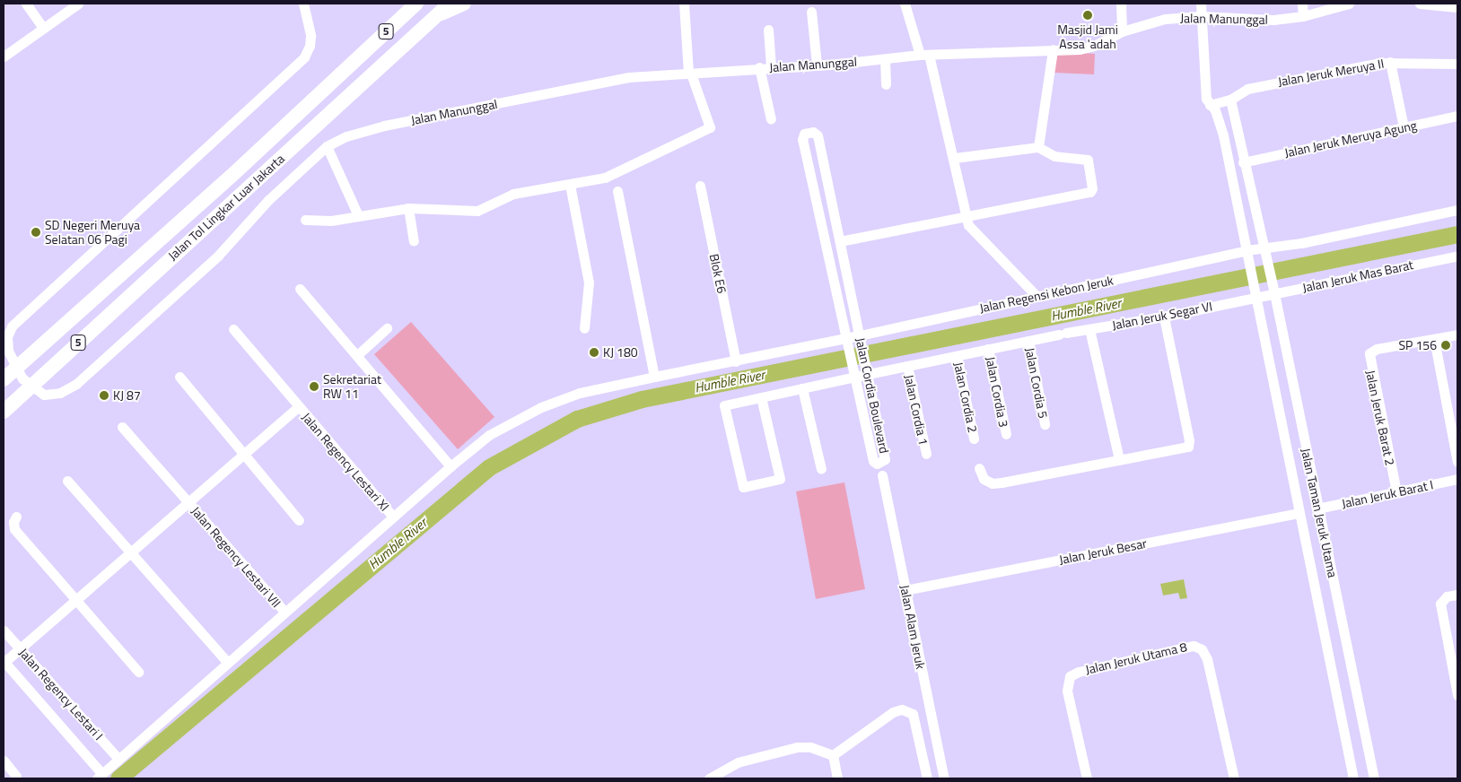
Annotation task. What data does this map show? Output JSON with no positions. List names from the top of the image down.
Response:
{
  "streets": {
    "highway": ["5", "Jalan Tol Lingkar Luar Jakarta"],
    "street": [
      "Jalan Manunggal",
      "Jalan Jeruk Meruya II",
      "Jalan Jeruk Meruya Agung",
      "Blok E6",
      "Jalan Jeruk Mas Barat",
      "Jalan Regensi Kebon Jeruk",
      "Jalan Jeruk Segar VI",
      "Jalan Cordia 5",
      "Jalan Cordia 3",
      "Jalan Cordia Boulevard",
      "Jalan Cordia 2",
      "Jalan Cordia 1",
      "Jalan Jeruk Barat 2",
      "Jalan Regency Lestari XI",
      "Jalan Jeruk Barat I",
      "Jalan Taman Jeruk Utama",
      "Jalan Jeruk Besar",
      "Jalan Regency Lestari VII",
      "Jalan Alam Jeruk",
      "Jalan Jeruk Utama 8",
      "Jalan Regency Lestari I"
    ]
  },
  "crossings": [
    ["Jalan Manunggal", "Jalan Taman Jeruk Utama"],
    ["Jalan Jeruk Meruya II", "Jalan Jeruk Meruya Agung"],
    ["Jalan Jeruk Meruya II", "Jalan Taman Jeruk Utama"],
    ["Jalan Jeruk Meruya Agung", "Jalan Taman Jeruk Utama"],
    ["Blok E6", "Jalan Regensi Kebon Jeruk"],
    ["Jalan Jeruk Mas Barat", "Jalan Jeruk Segar VI"],
    ["Jalan Jeruk Mas Barat", "Jalan Taman Jeruk Utama"],
    ["Jalan Regensi Kebon Jeruk", "Jalan Cordia Boulevard"],
    ["Jalan Regensi Kebon Jeruk", "Jalan Regency Lestari XI"],
    ["Jalan Regensi Kebon Jeruk", "Jalan Taman Jeruk Utama"],
    ["Jalan Regensi Kebon Jeruk", "Jalan Regency Lestari VII"],
    ["Jalan Regensi Kebon Jeruk", "Jalan Regency Lestari I"],
    ["Jalan Jeruk Segar VI", "Jalan Cordia 5"],
    ["Jalan Jeruk Segar VI", "Jalan Cordia 3"],
    ["Jalan Jeruk Segar VI", "Jalan Cordia Boulevard"],
    ["Jalan Jeruk Segar VI", "Jalan Cordia 2"],
    ["Jalan Jeruk Segar VI", "Jalan Cordia 1"],
    ["Jalan Jeruk Segar VI", "Jalan Taman Jeruk Utama"],
    ["Jalan Jeruk Barat 2", "Jalan Jeruk Barat I"],
    ["Jalan Jeruk Barat I", "Jalan Taman Jeruk Utama"],
    ["Jalan Taman Jeruk Utama", "Jalan Jeruk Besar"],
    ["Jalan Jeruk Besar", "Jalan Alam Jeruk"]
  ],
  "water": ["Humble River"],
  "places": [
    "Masjid Jami Assa 'adah",
    "SD Negeri Meruya Selatan 06 Pagi",
    "SP 156",
    "KJ 180",
    "Sekretariat RW 11",
    "KJ 87"
  ]
}
